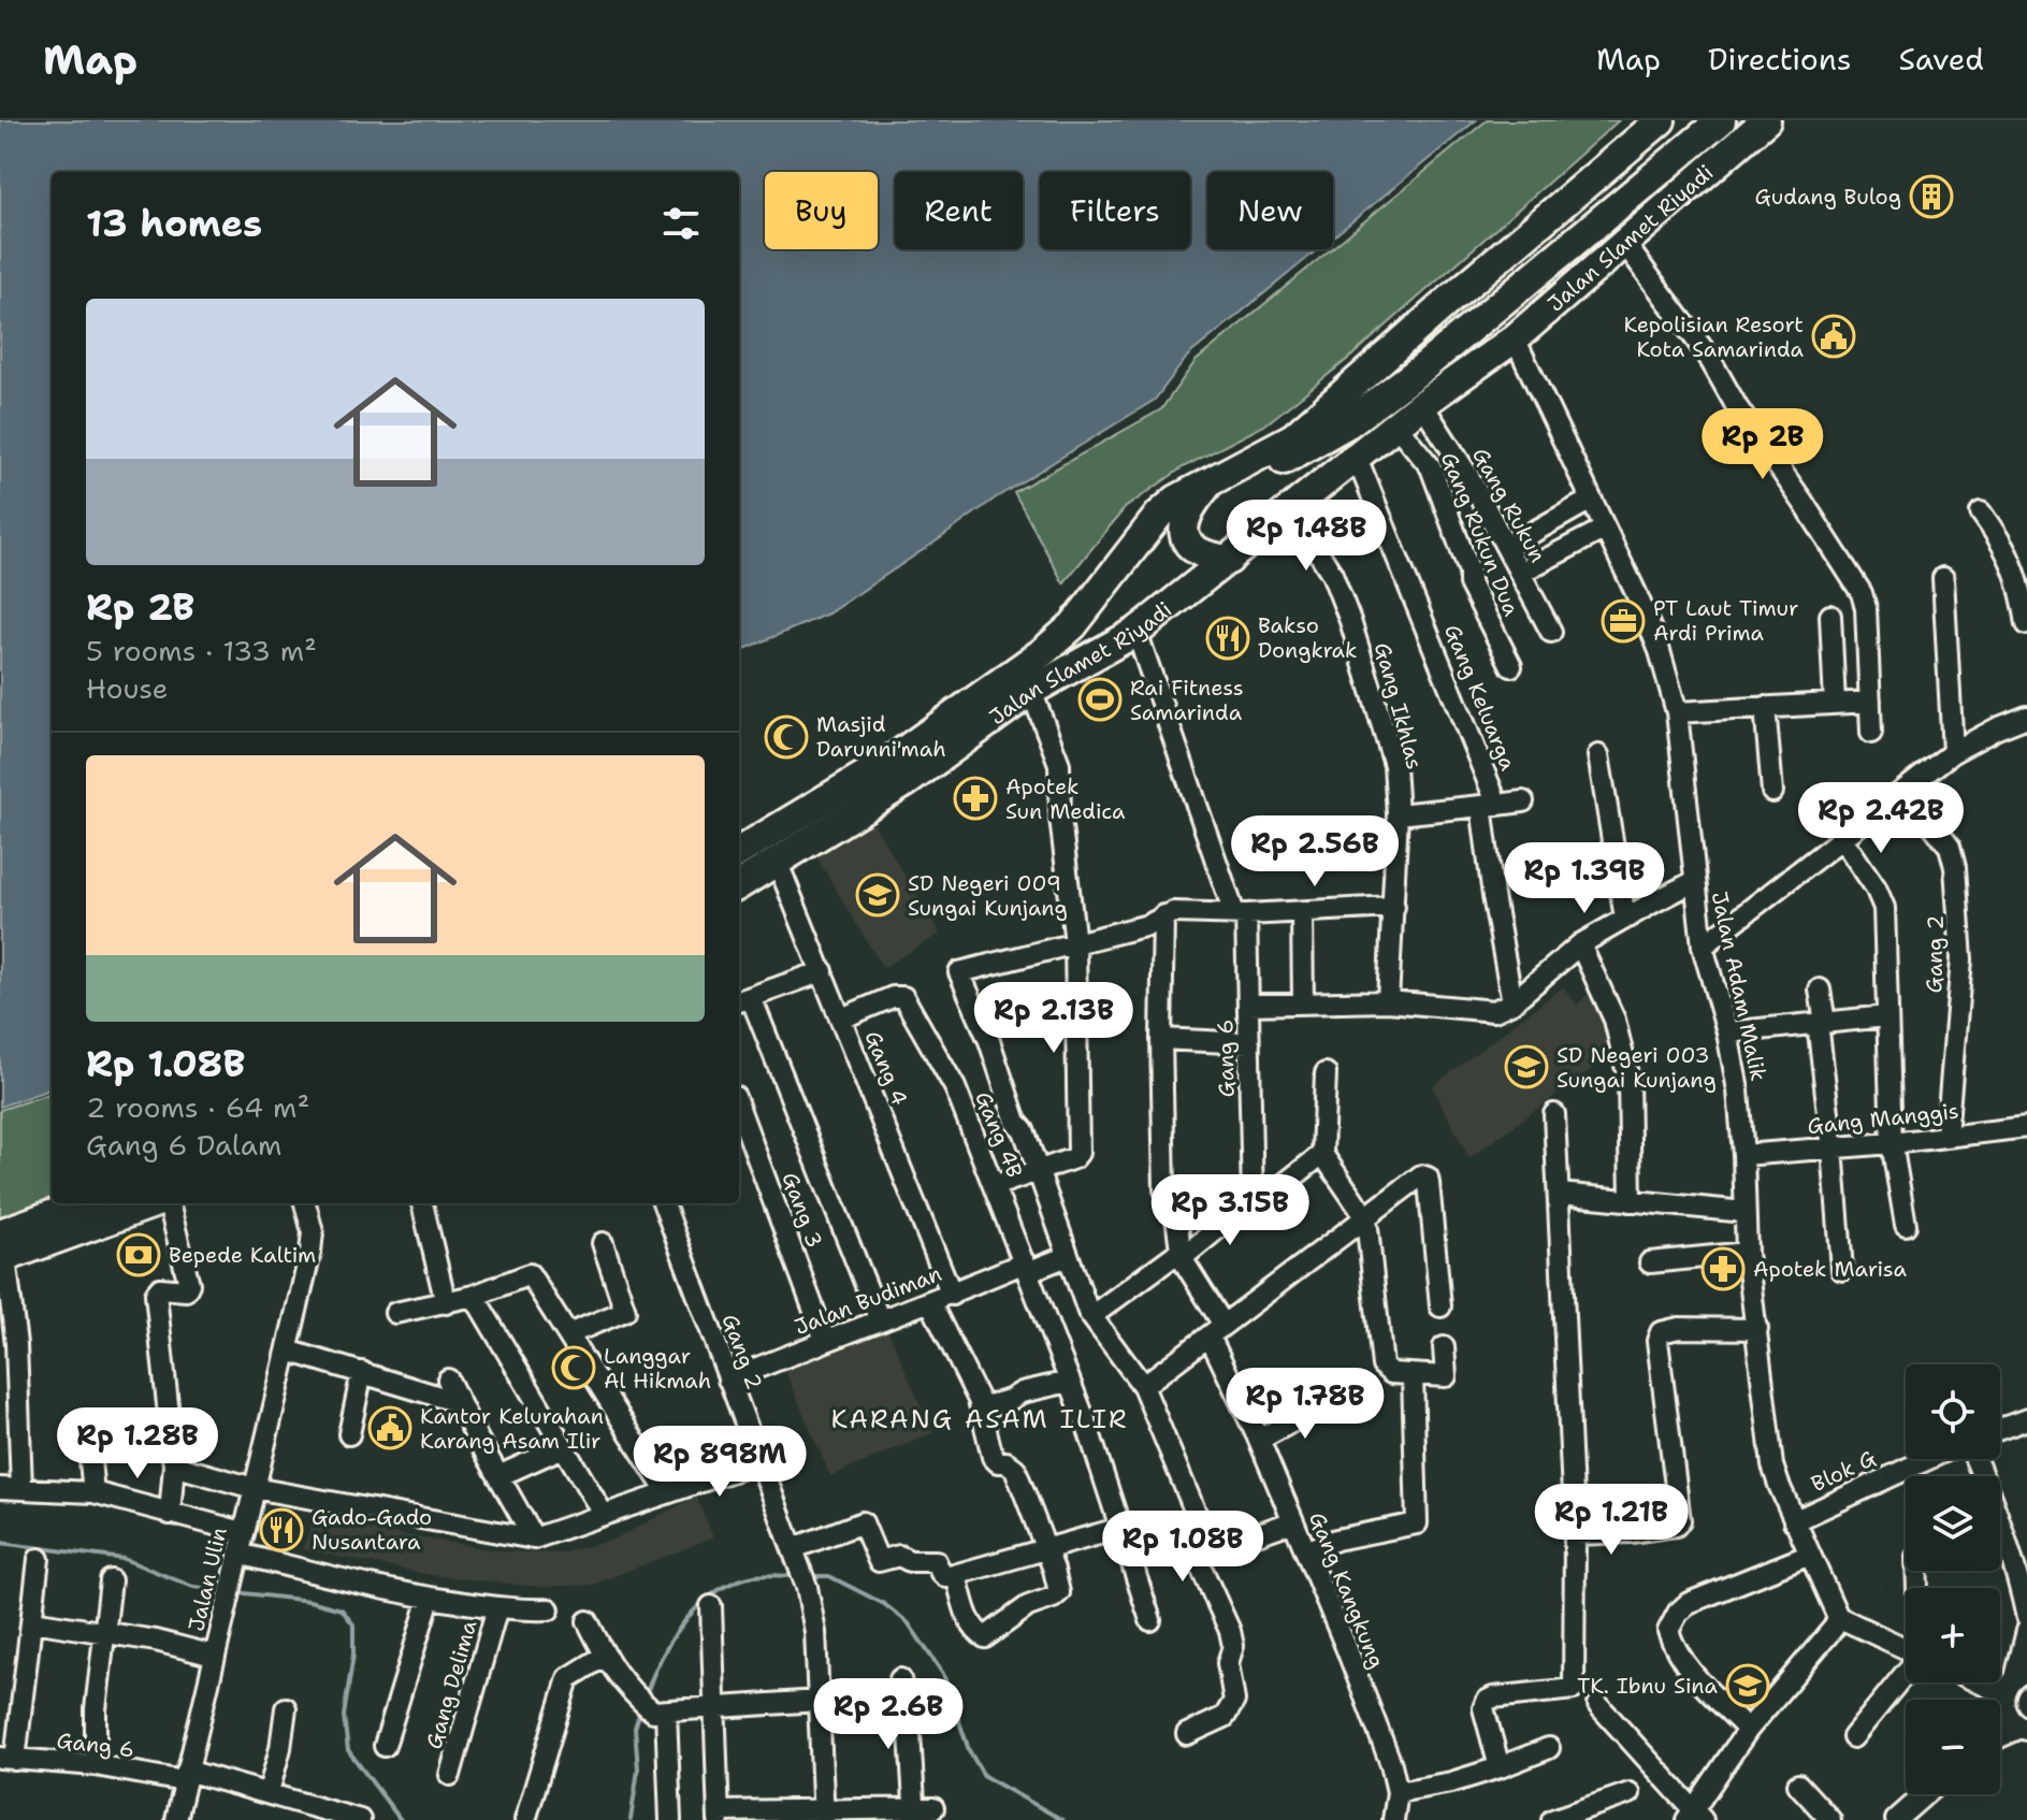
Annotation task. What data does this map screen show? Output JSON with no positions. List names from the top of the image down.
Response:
{
  "streets": {
    "highway": ["Jalan Slamet Riyadi"],
    "street": [
      "Gang Rukun",
      "Gang Rukun Dua",
      "Gang Keluarga",
      "Gang Ikhlas",
      "Gang 2",
      "Jalan Adam Malik",
      "Gang 6",
      "Gang 4",
      "Gang Manggis",
      "Gang 4B",
      "Gang 3",
      "Jalan Budiman",
      "Blok G",
      "Jalan Ulin",
      "Gang Kangkung",
      "Gang Delima"
    ]
  },
  "crossings": [
    ["Jalan Slamet Riyadi", "Gang Rukun"],
    ["Jalan Slamet Riyadi", "Gang Rukun Dua"],
    ["Jalan Slamet Riyadi", "Gang Keluarga"],
    ["Jalan Slamet Riyadi", "Gang Ikhlas"],
    ["Jalan Slamet Riyadi", "Jalan Adam Malik"],
    ["Jalan Slamet Riyadi", "Gang 6"],
    ["Jalan Slamet Riyadi", "Gang 4"],
    ["Gang 2", "Gang Manggis"],
    ["Gang 2", "Jalan Budiman"],
    ["Jalan Adam Malik", "Gang Manggis"],
    ["Jalan Adam Malik", "Blok G"],
    ["Gang 6", "Jalan Ulin"],
    ["Gang 4", "Gang 4B"],
    ["Gang 4", "Jalan Budiman"],
    ["Gang 4B", "Jalan Budiman"],
    ["Gang 3", "Jalan Budiman"]
  ],
  "districts": ["KARANG ASAM ILIR"],
  "places": {
    "building": ["Gudang Bulog"],
    "public building": ["Kepolisian Resort Kota Samarinda", "Kantor Kelurahan Karang Asam Ilir"],
    "office": ["PT Laut Timur Ardi Prima"],
    "restaurant": ["Bakso Dongkrak", "Gado-Gado Nusantara"],
    "sports": ["Rai Fitness Samarinda"],
    "mosque": ["Masjid Darunni'mah", "Langgar Al Hikmah"],
    "pharmacy": ["Apotek Sun Medica", "Apotek Marisa"],
    "school or university": ["SD Negeri 009 Sungai Kunjang", "SD Negeri 003 Sungai Kunjang", "TK. Ibnu Sina"],
    "bank": ["Bepede Kaltim"]
  },
  "page": {
    "header": "Map",
    "nav": ["Map", "Directions", "Saved"],
    "chip": [
      "Buy",
      "Rent",
      "Filters",
      "New"
    ],
    "heading": "13 homes",
    "list": [
      {
        "name": "Rp 2B",
        "note": "5 rooms · 133 m² · House"
      },
      {
        "name": "Rp 1.08B",
        "note": "2 rooms · 64 m² · Gang 6 Dalam"
      }
    ],
    "price": [
      "Rp 2B",
      "Rp 1.48B",
      "Rp 2.42B",
      "Rp 2.56B",
      "Rp 1.39B",
      "Rp 2.13B",
      "Rp 3.15B",
      "Rp 1.78B",
      "Rp 1.28B",
      "Rp 898M",
      "Rp 1.21B",
      "Rp 1.08B",
      "Rp 2.6B"
    ],
    "map_buttons": ["+", "−"]
  }
}
